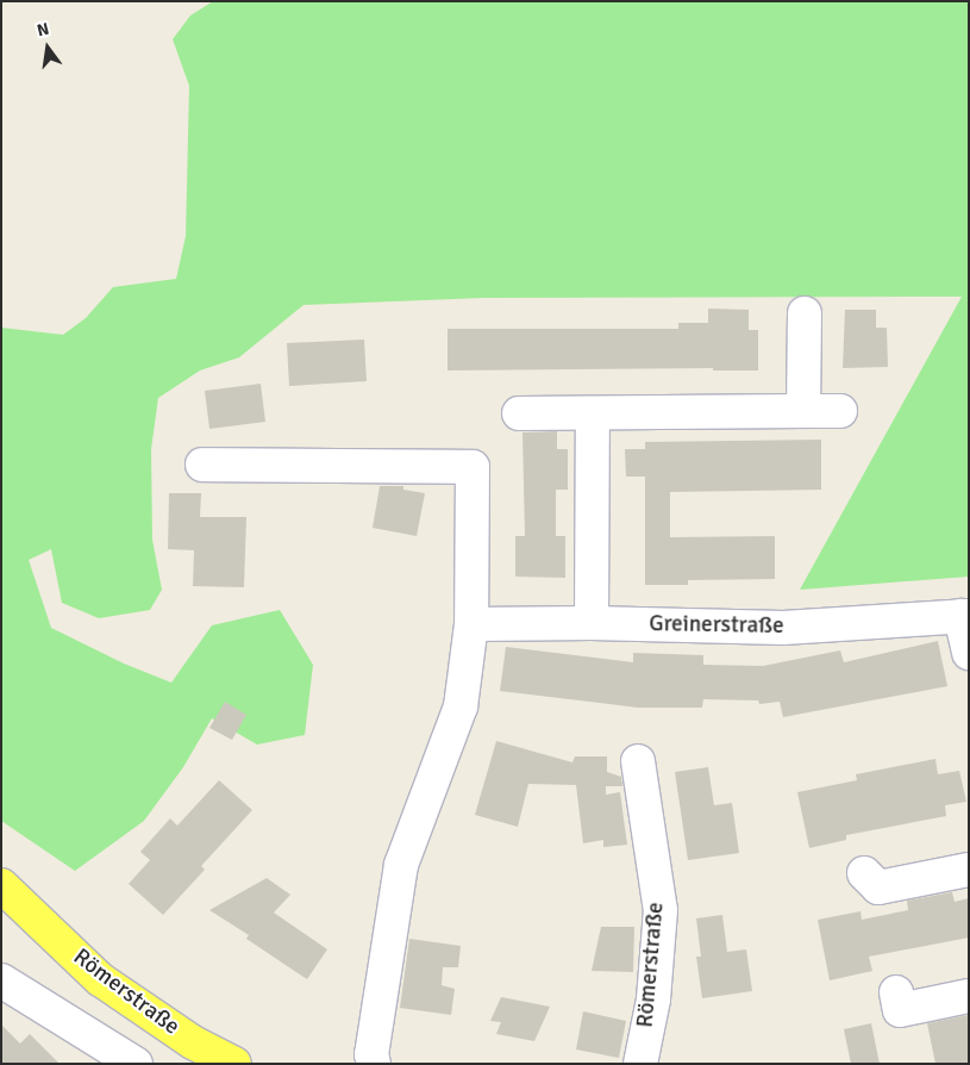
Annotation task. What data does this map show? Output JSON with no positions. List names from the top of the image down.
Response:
{
  "streets": {
    "main road": ["Römerstraße"],
    "street": ["Greinerstraße"]
  },
  "north": "top"
}
